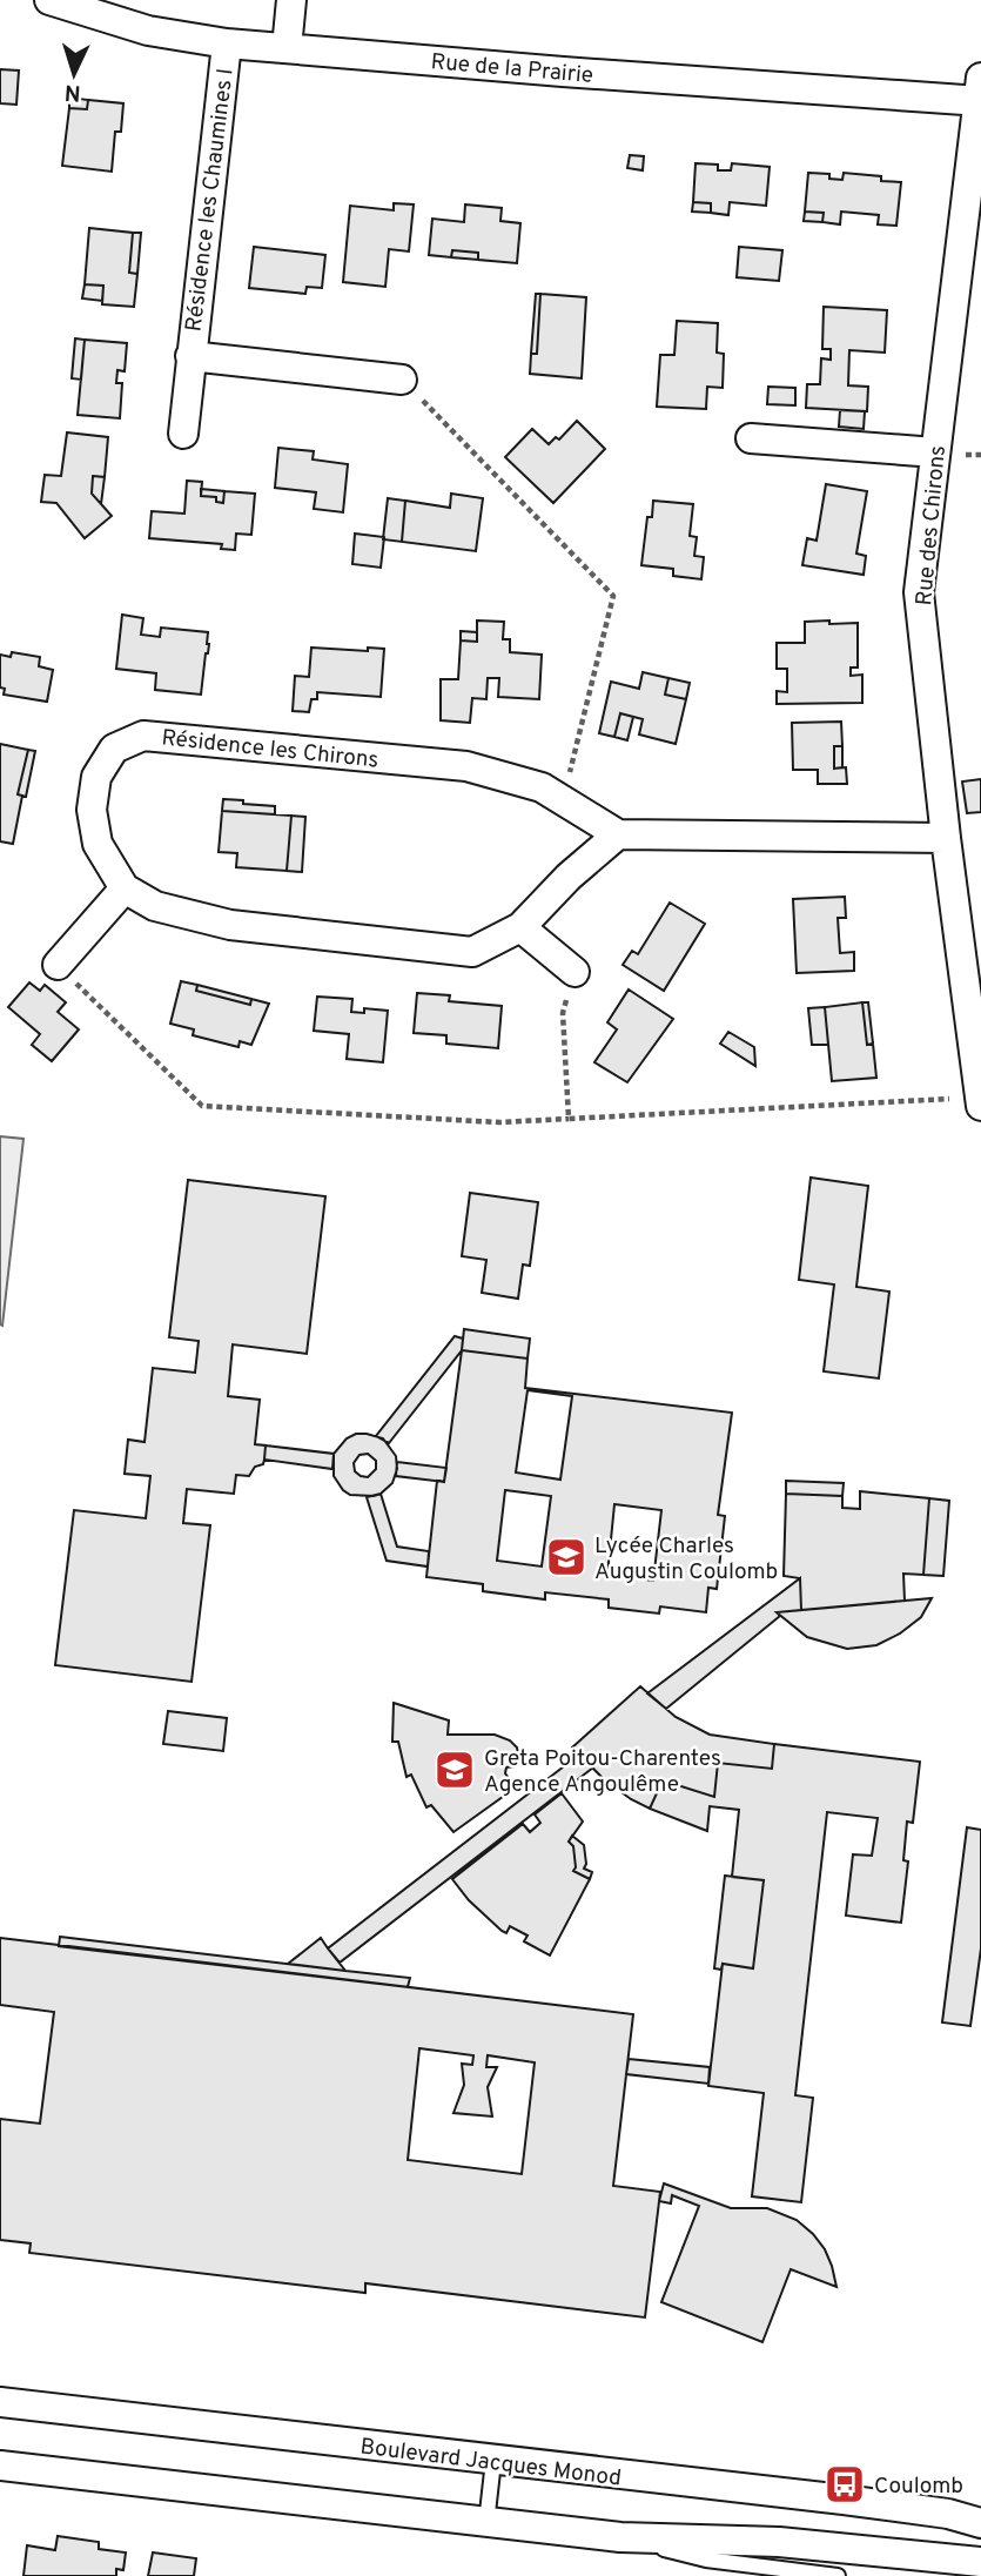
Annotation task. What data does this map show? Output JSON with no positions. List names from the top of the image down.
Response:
{
  "streets": {
    "street": [
      "Rue de la Prairie",
      "Résidence les Chaumines I",
      "Rue des Chirons",
      "Résidence les Chirons",
      "Boulevard Jacques Monod"
    ]
  },
  "crossings": [
    ["Rue de la Prairie", "Résidence les Chaumines I"],
    ["Rue de la Prairie", "Rue des Chirons"]
  ],
  "places": {
    "school or university": ["Lycée Charles Augustin Coulomb", "Greta Poitou-Charentes Agence Angoulême"],
    "bus stop": ["Coulomb"]
  },
  "north": "bottom"
}
